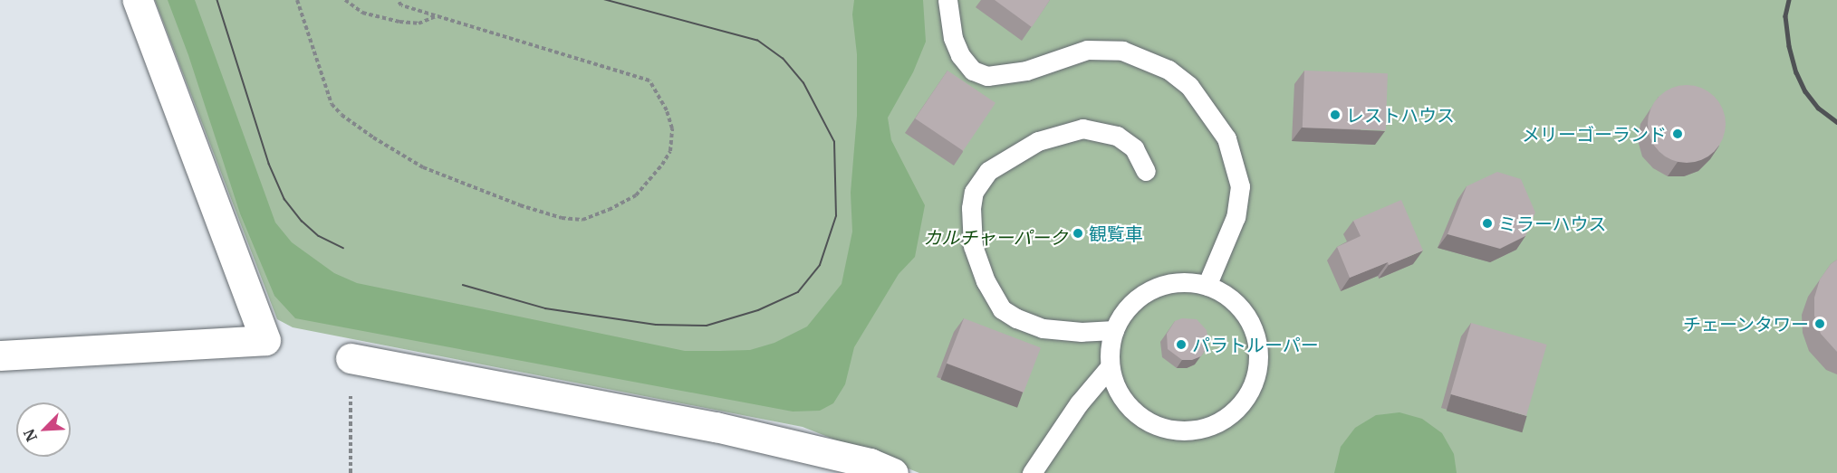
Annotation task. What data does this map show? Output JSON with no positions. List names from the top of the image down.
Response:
{
  "parks": ["カルチャーパーク"],
  "places": [
    "レストハウス",
    "メリーゴーランド",
    "ミラーハウス",
    "観覧車",
    "チェーンタワー",
    "パラトルーパー"
  ],
  "north": "bottom left"
}
